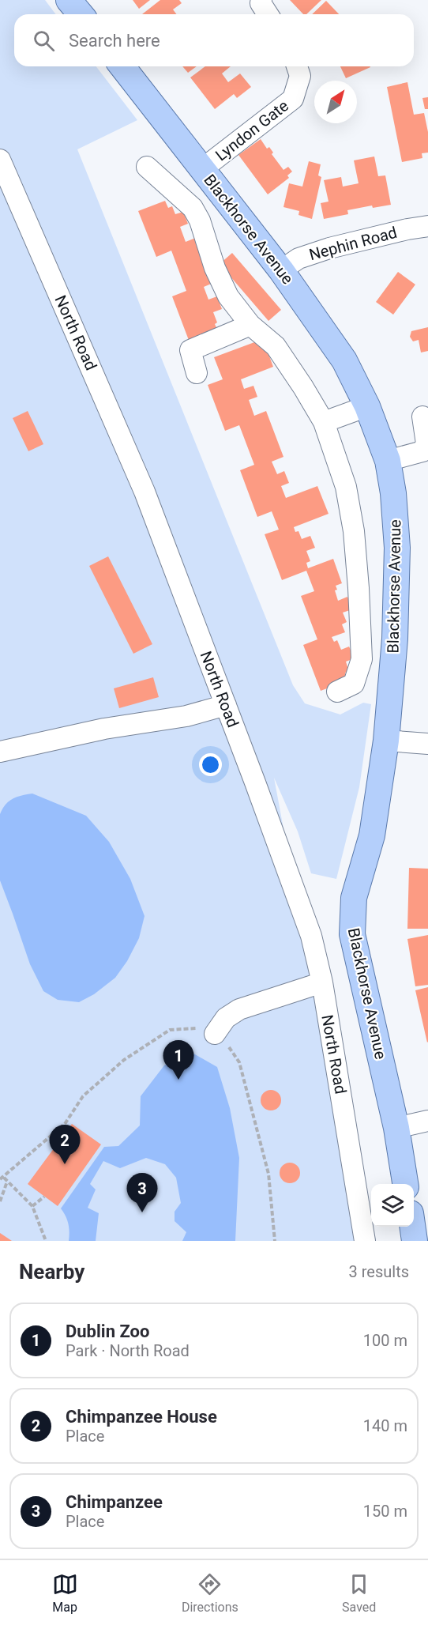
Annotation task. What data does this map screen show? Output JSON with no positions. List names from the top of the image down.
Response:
{
  "streets": {
    "main road": ["Blackhorse Avenue"],
    "street": ["Lyndon Gate", "Nephin Road", "North Road"]
  },
  "crossings": [
    ["Lyndon Gate", "Blackhorse Avenue"],
    ["Blackhorse Avenue", "Nephin Road"]
  ],
  "north": "top right",
  "page": {
    "search": "Search here",
    "pins": ["1", "2", "3"],
    "heading": ["Nearby", "3 results"],
    "list": [
      {
        "mark": "1",
        "name": "Dublin Zoo",
        "note": "Park · North Road",
        "value": "100 m"
      },
      {
        "mark": "2",
        "name": "Chimpanzee House",
        "note": "Place",
        "value": "140 m"
      },
      {
        "mark": "3",
        "name": "Chimpanzee",
        "note": "Place",
        "value": "150 m"
      }
    ],
    "nav": ["Map", "Directions", "Saved"]
  }
}
